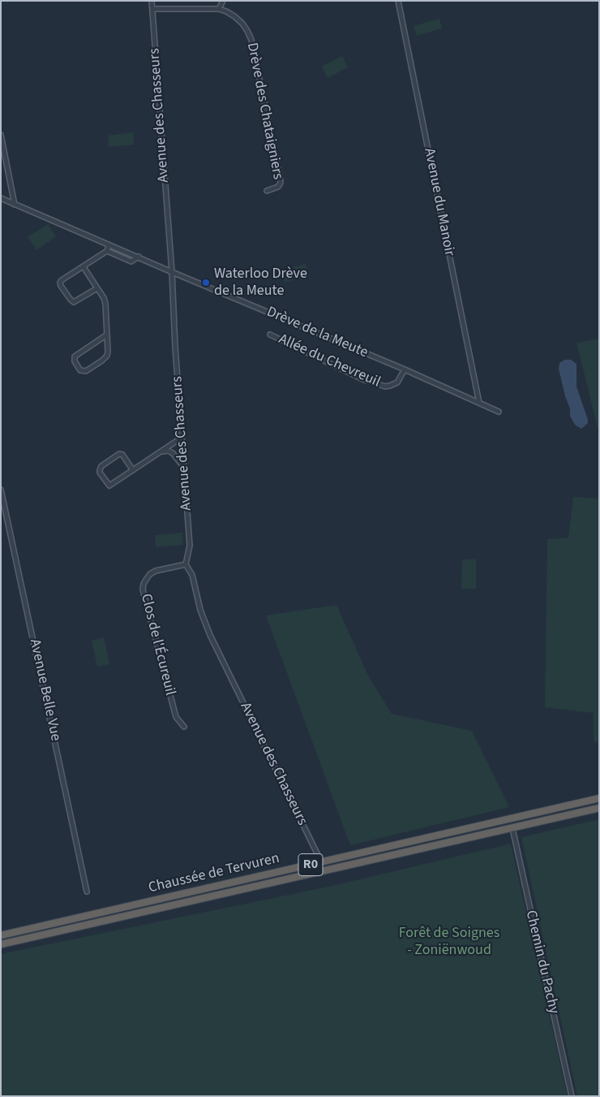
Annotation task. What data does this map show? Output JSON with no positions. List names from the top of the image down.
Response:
{
  "streets": {
    "highway": ["R0", "Chaussée de Tervuren"],
    "street": [
      "Drève des Chataigniers",
      "Avenue des Chasseurs",
      "Avenue du Manoir",
      "Drève de la Meute",
      "Allée du Chevreuil",
      "Clos de l'Écureuil",
      "Avenue Belle Vue",
      "Chemin du Pachy"
    ]
  },
  "crossings": [
    ["Drève des Chataigniers", "Avenue des Chasseurs"],
    ["Avenue des Chasseurs", "Drève de la Meute"],
    ["Avenue des Chasseurs", "Clos de l'Écureuil"],
    ["Avenue du Manoir", "Drève de la Meute"],
    ["Drève de la Meute", "Allée du Chevreuil"],
    ["Chaussée de Tervuren", "Chemin du Pachy"]
  ],
  "parks": ["Forêt de Soignes - Zoniënwoud"],
  "places": ["Waterloo Drève de la Meute"]
}
